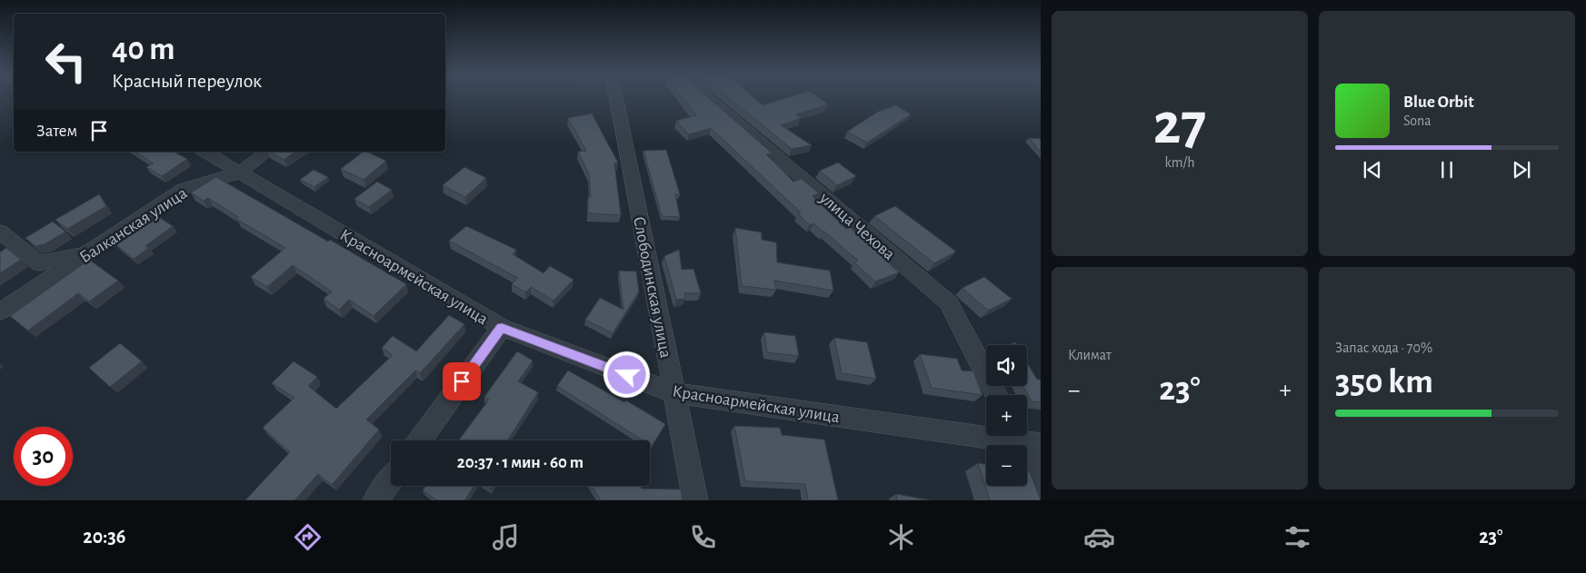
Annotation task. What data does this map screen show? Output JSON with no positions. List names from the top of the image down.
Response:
{
  "streets": {
    "street": [
      "Балканская улица",
      "улица Чехова",
      "Красноармейская улица",
      "Слободинская улица"
    ]
  },
  "crossings": [
    ["Балканская улица", "Красноармейская улица"],
    ["Красноармейская улица", "Слободинская улица"]
  ],
  "page": {
    "tile": [
      ["27", "km/h"],
      "Климат",
      ["Запас хода · 70%", "350 km"]
    ],
    "turn": ["40 m", "Красный переулок"],
    "song": ["Blue Orbit", "Sona"],
    "then": "Затем",
    "map_buttons": ["+", "−"],
    "heat": ["−", "23°", "+"],
    "limit": "30",
    "trip": "20:37 · 1 мин · 60 m",
    "tabs": ["20:36", "23°"]
  }
}
